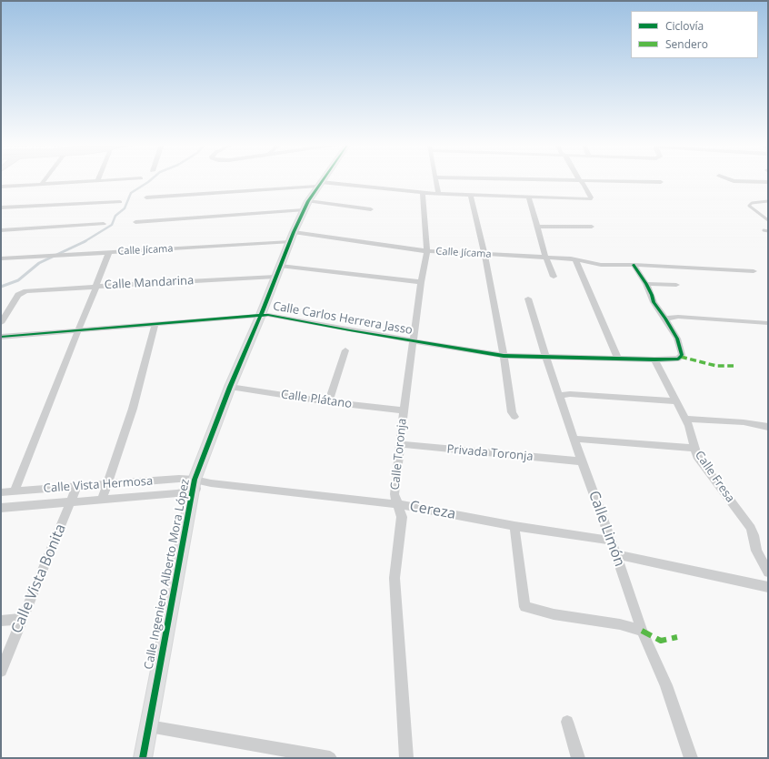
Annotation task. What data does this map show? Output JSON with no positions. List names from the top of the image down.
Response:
{
  "streets": {
    "street": [
      "Calle Jícama",
      "Calle Mandarina",
      "Calle Carlos Herrera Jasso",
      "Calle Plátano",
      "Privada Toronja",
      "Calle Toronja",
      "Calle Fresa",
      "Calle Vista Hermosa",
      "Cereza",
      "Calle Limón",
      "Calle Ingeniero Alberto Mora López",
      "Calle Vista Bonita"
    ]
  },
  "crossings": [
    ["Calle Jícama", "Calle Toronja"],
    ["Calle Jícama", "Calle Ingeniero Alberto Mora López"],
    ["Calle Mandarina", "Calle Ingeniero Alberto Mora López"],
    ["Calle Carlos Herrera Jasso", "Calle Toronja"],
    ["Calle Carlos Herrera Jasso", "Calle Fresa"],
    ["Calle Carlos Herrera Jasso", "Calle Limón"],
    ["Calle Carlos Herrera Jasso", "Calle Ingeniero Alberto Mora López"],
    ["Calle Plátano", "Calle Toronja"],
    ["Calle Plátano", "Calle Ingeniero Alberto Mora López"],
    ["Privada Toronja", "Calle Toronja"],
    ["Privada Toronja", "Calle Limón"],
    ["Calle Toronja", "Cereza"],
    ["Calle Vista Hermosa", "Cereza"],
    ["Calle Vista Hermosa", "Calle Ingeniero Alberto Mora López"],
    ["Calle Vista Hermosa", "Calle Vista Bonita"],
    ["Cereza", "Calle Limón"],
    ["Cereza", "Calle Ingeniero Alberto Mora López"]
  ],
  "legend": ["Ciclovía", "Sendero"]
}
